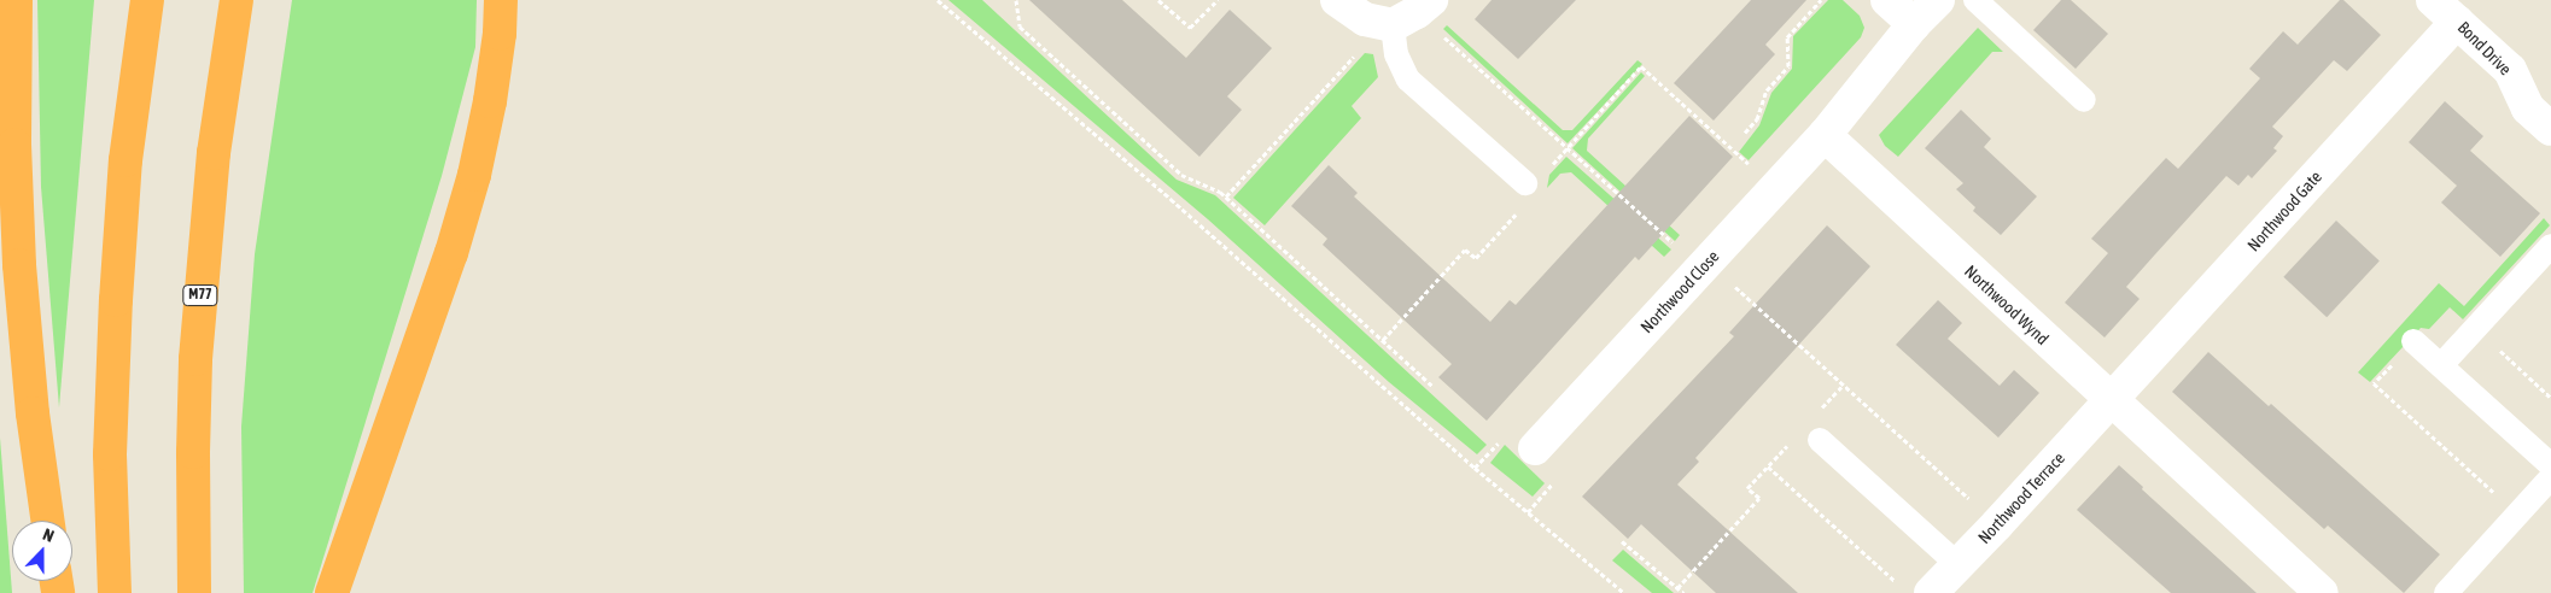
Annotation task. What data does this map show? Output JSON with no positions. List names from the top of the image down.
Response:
{
  "streets": {
    "highway": ["M77"],
    "street": [
      "Bond Drive",
      "Northwood Gate",
      "Northwood Close",
      "Northwood Wynd",
      "Northwood Terrace"
    ]
  },
  "crossings": [
    ["Bond Drive", "Northwood Gate"],
    ["Northwood Gate", "Northwood Wynd"],
    ["Northwood Gate", "Northwood Terrace"],
    ["Northwood Close", "Northwood Wynd"],
    ["Northwood Wynd", "Northwood Terrace"]
  ],
  "north": "top"
}
